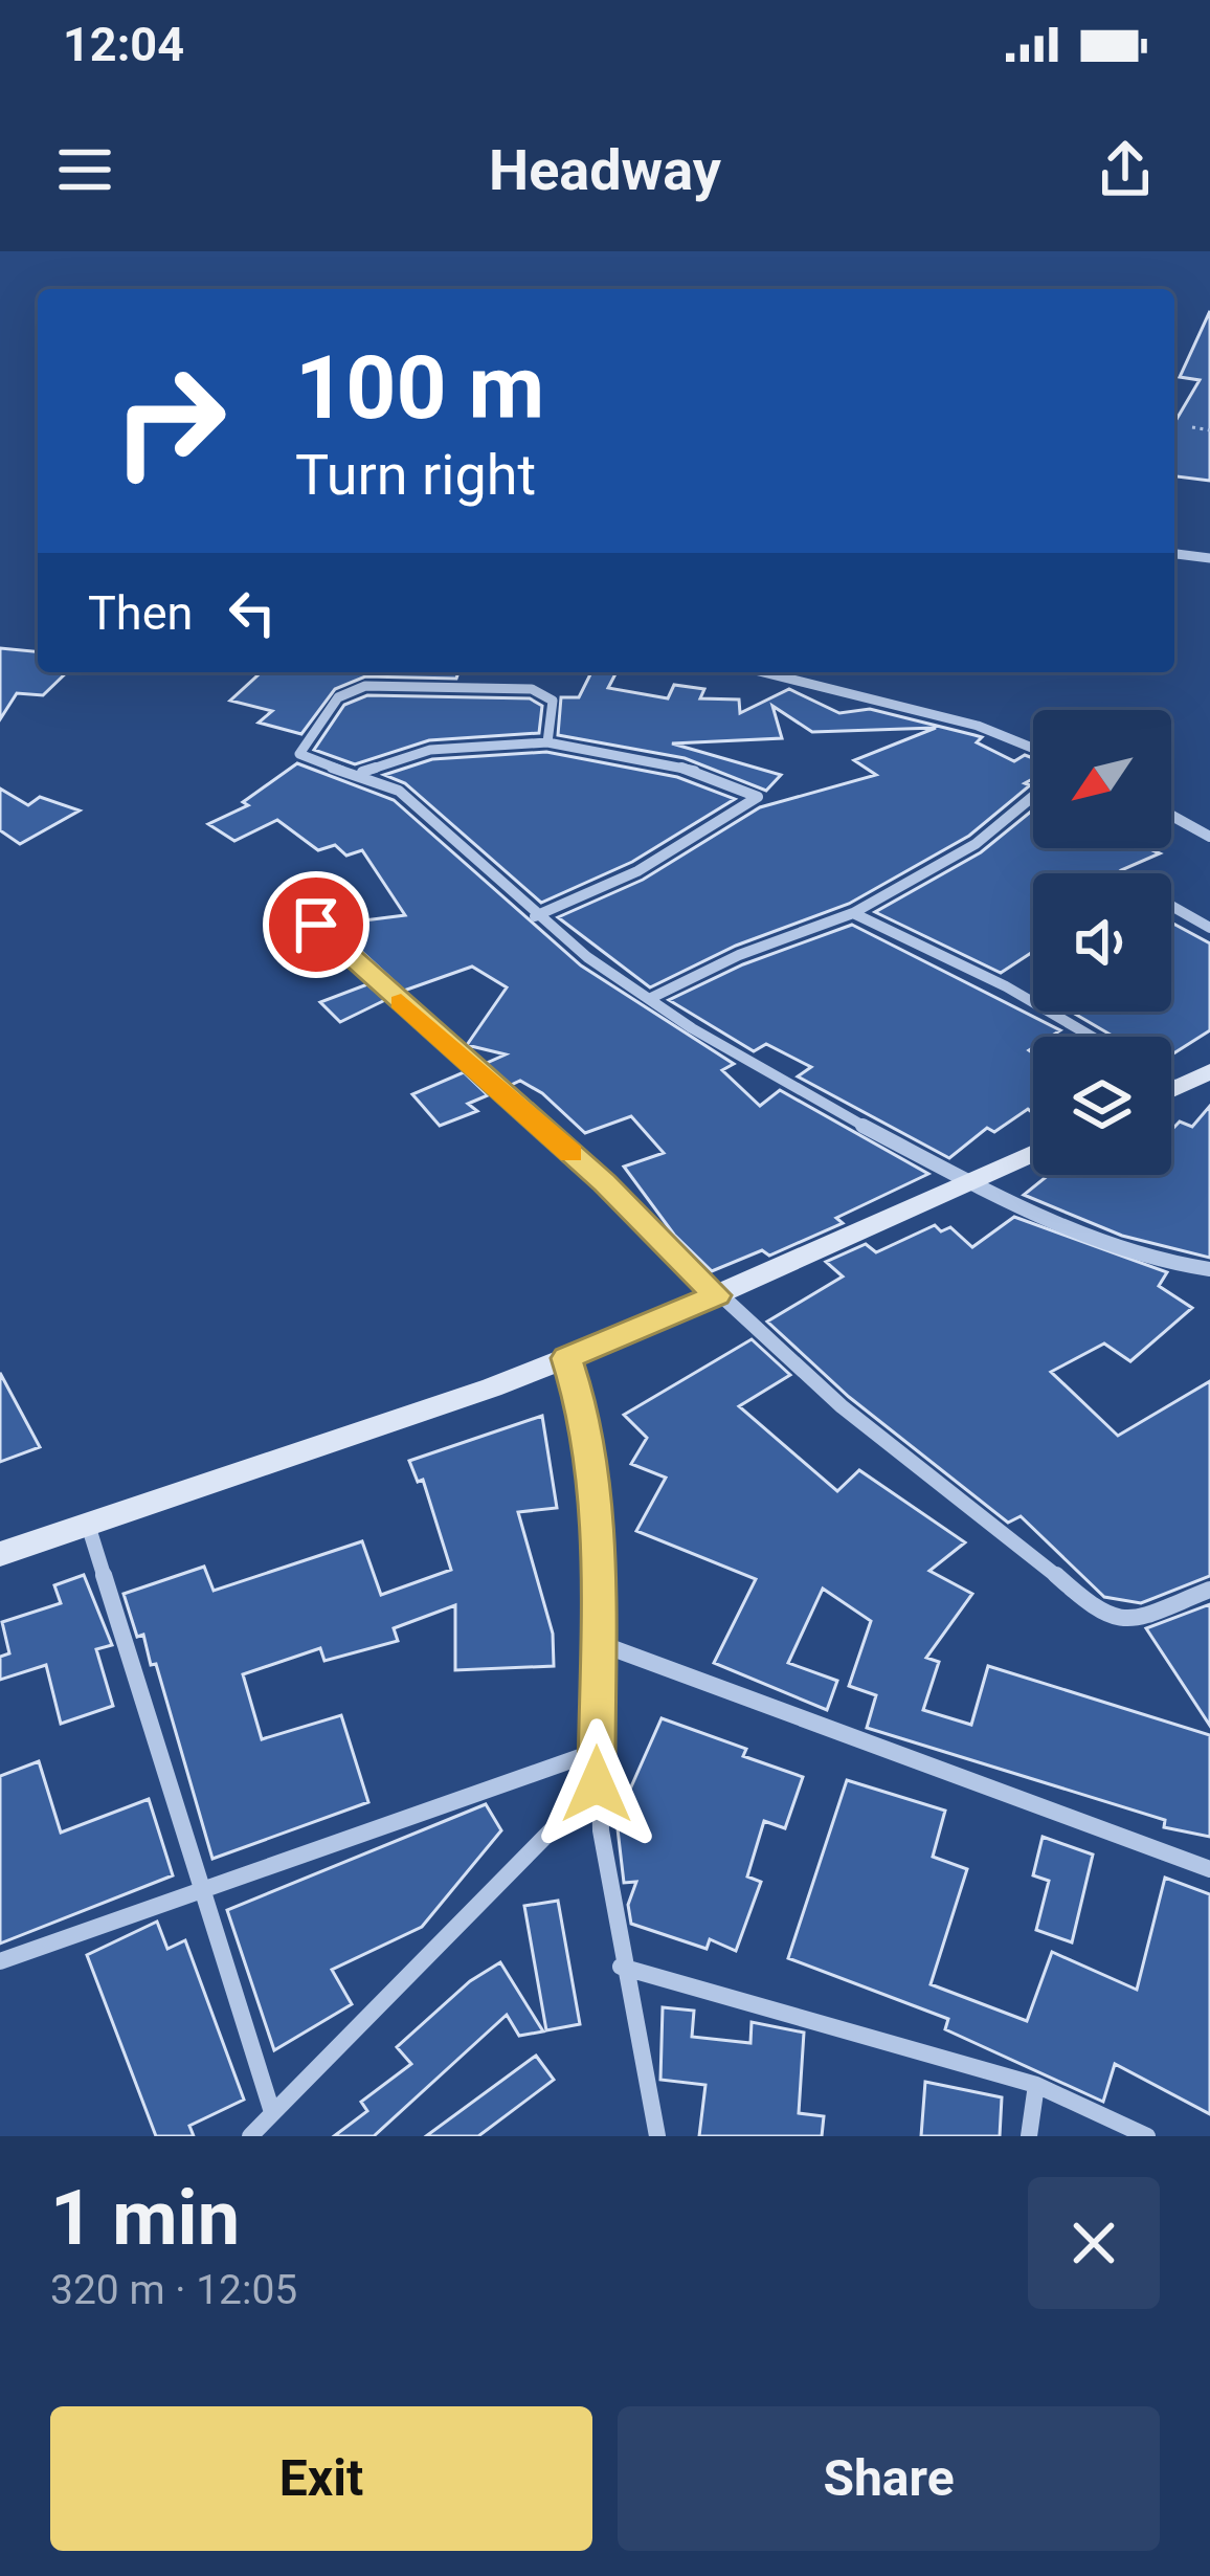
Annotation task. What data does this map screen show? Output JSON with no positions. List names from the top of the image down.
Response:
{
  "north": "bottom left",
  "page": {
    "status": "12:04",
    "header": "Headway",
    "turn": ["100 m", "Turn right"],
    "then": "Then",
    "heading": ["1 min", "320 m · 12:05"],
    "buttons": ["Exit", "Share"]
  }
}
